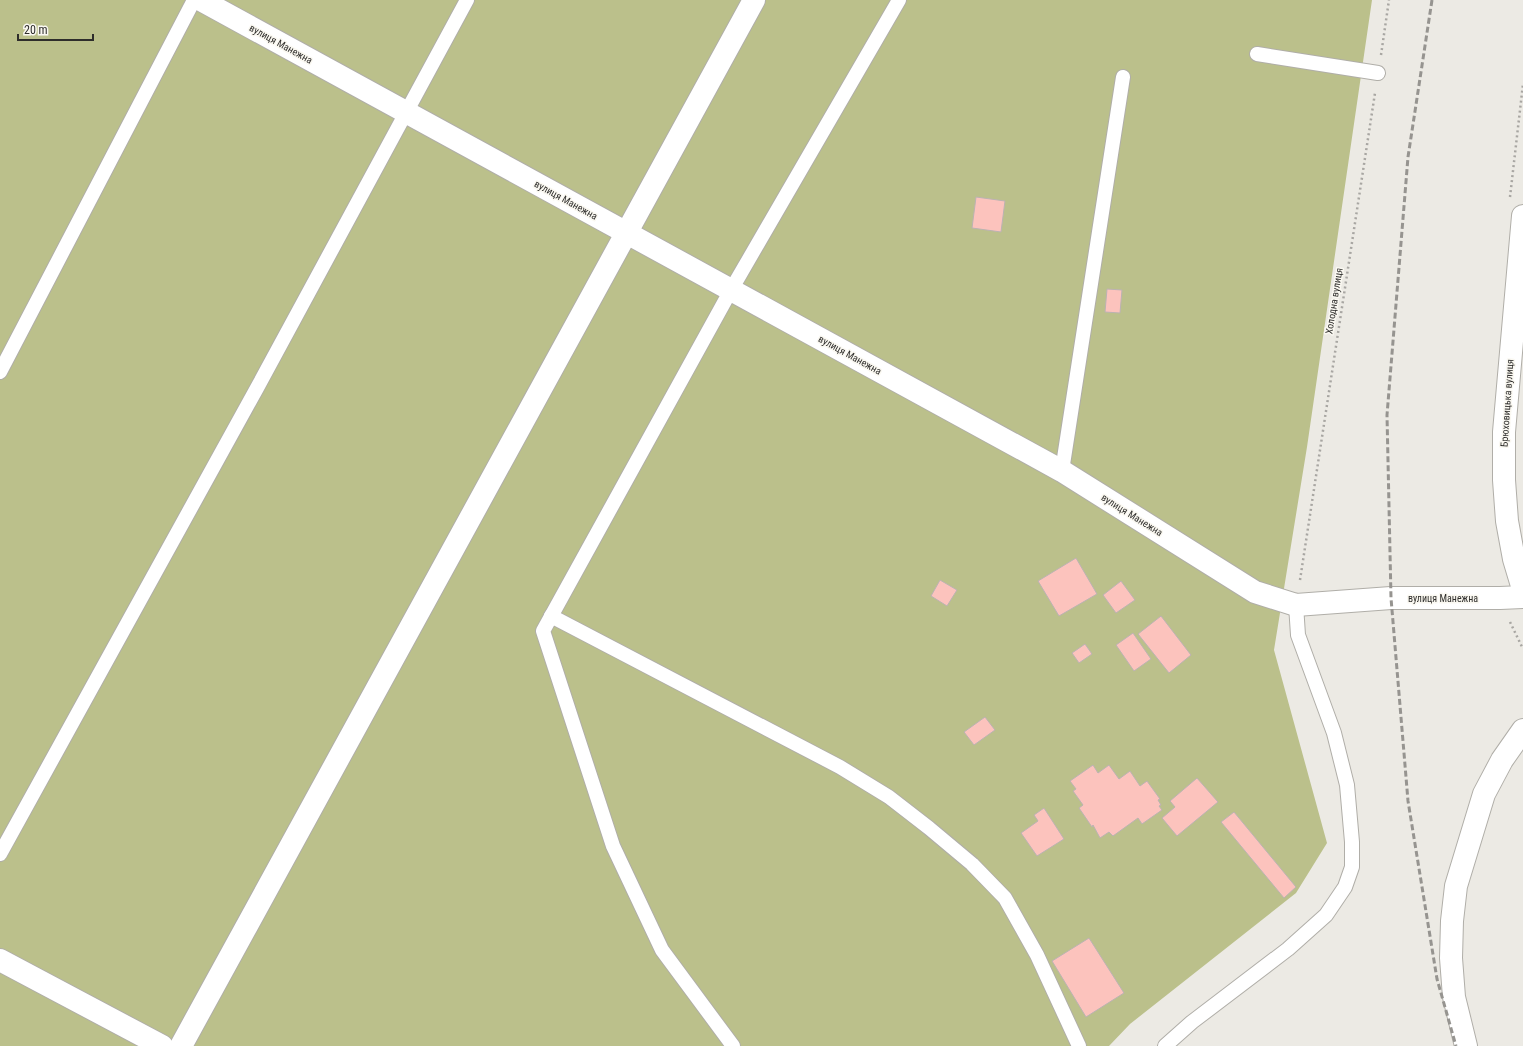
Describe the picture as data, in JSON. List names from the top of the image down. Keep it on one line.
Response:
{"streets":{"street":["вулиця Манежна","Брюховицька вулиця"],"path":["Холодна вулиця"]},"crossings":[["вулиця Манежна","Холодна вулиця"]],"scale_bar":"20 m"}
